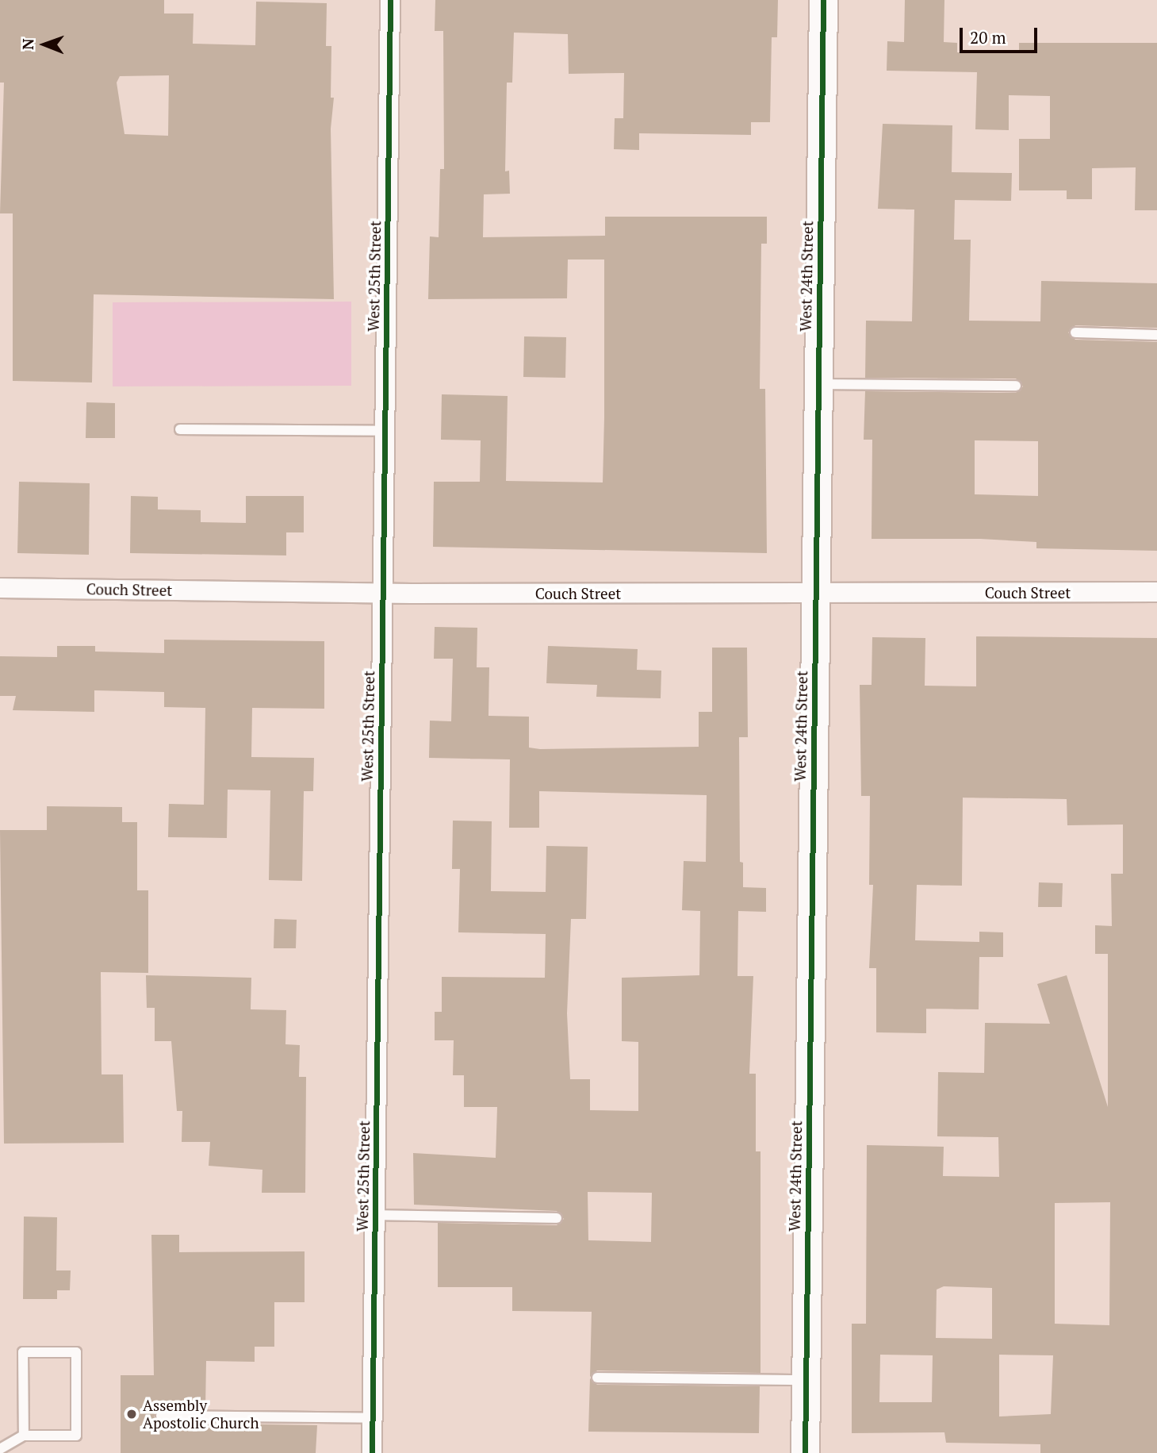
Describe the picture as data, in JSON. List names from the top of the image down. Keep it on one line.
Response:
{"streets":{"street":["West 25th Street","West 24th Street","Couch Street"]},"crossings":[["West 25th Street","Couch Street"],["West 24th Street","Couch Street"]],"places":["Assembly Apostolic Church"],"scale_bar":"20 m","north":"left"}
